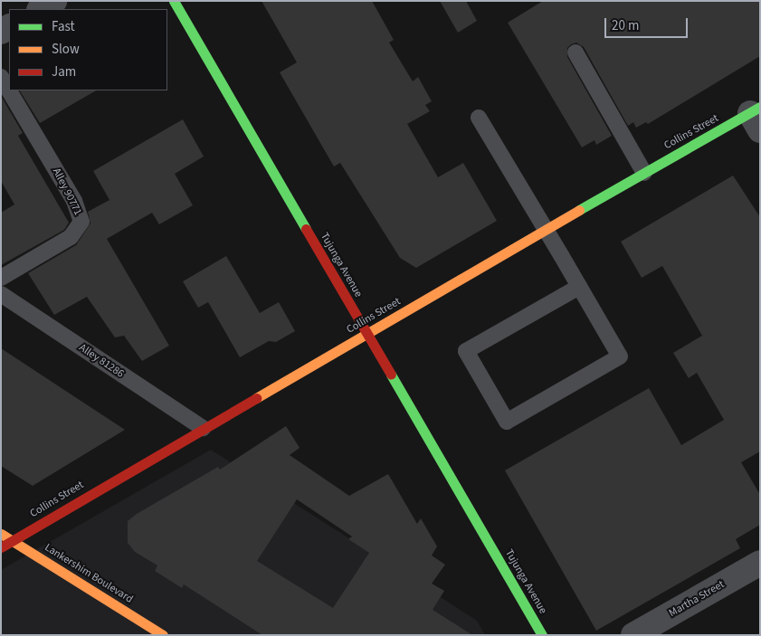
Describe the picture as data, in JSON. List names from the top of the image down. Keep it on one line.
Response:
{"streets":{"street":["Collins Street","Tujunga Avenue","Lankershim Boulevard","Martha Street"],"lane":["Alley 90771","Alley 81286"]},"crossings":[["Collins Street","Tujunga Avenue"],["Collins Street","Alley 81286"],["Collins Street","Lankershim Boulevard"]],"legend":["Fast","Slow","Jam"],"scale_bar":"20 m"}
